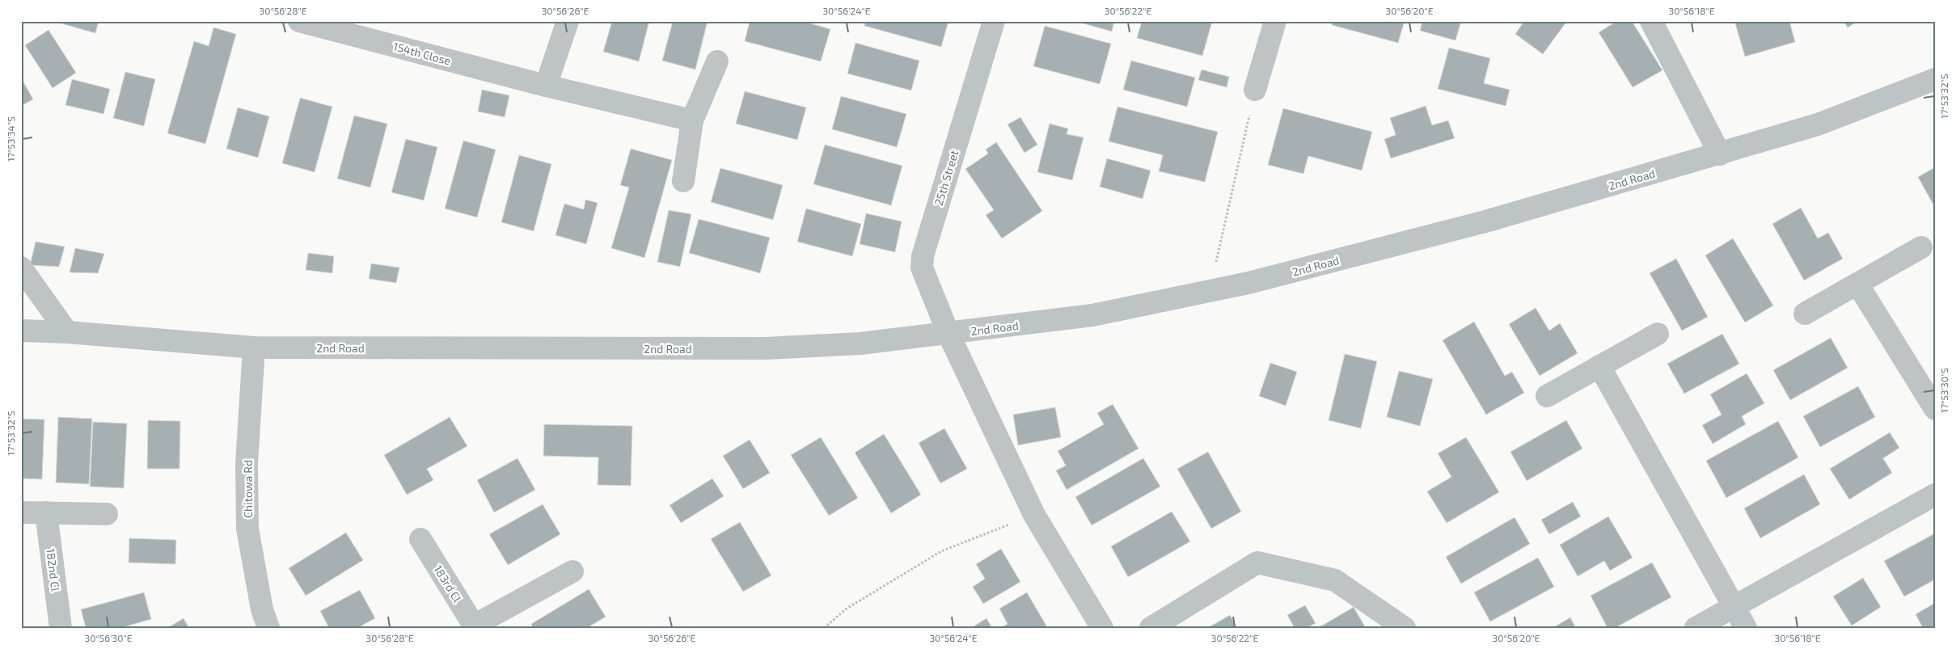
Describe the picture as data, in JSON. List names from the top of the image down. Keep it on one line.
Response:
{"streets":{"street":["154th Close","25th Street","2nd Road","Chitowa Rd","182nd Cl","183rd Cl"]},"crossings":[["25th Street","2nd Road"],["2nd Road","Chitowa Rd"]],"coordinates":["30°56'28\"E","30°56'26\"E","30°56'24\"E","30°56'22\"E","30°56'20\"E","30°56'18\"E","17°53'32\"S","17°53'34\"S","17°53'30\"S","30°56'30\"E"]}
